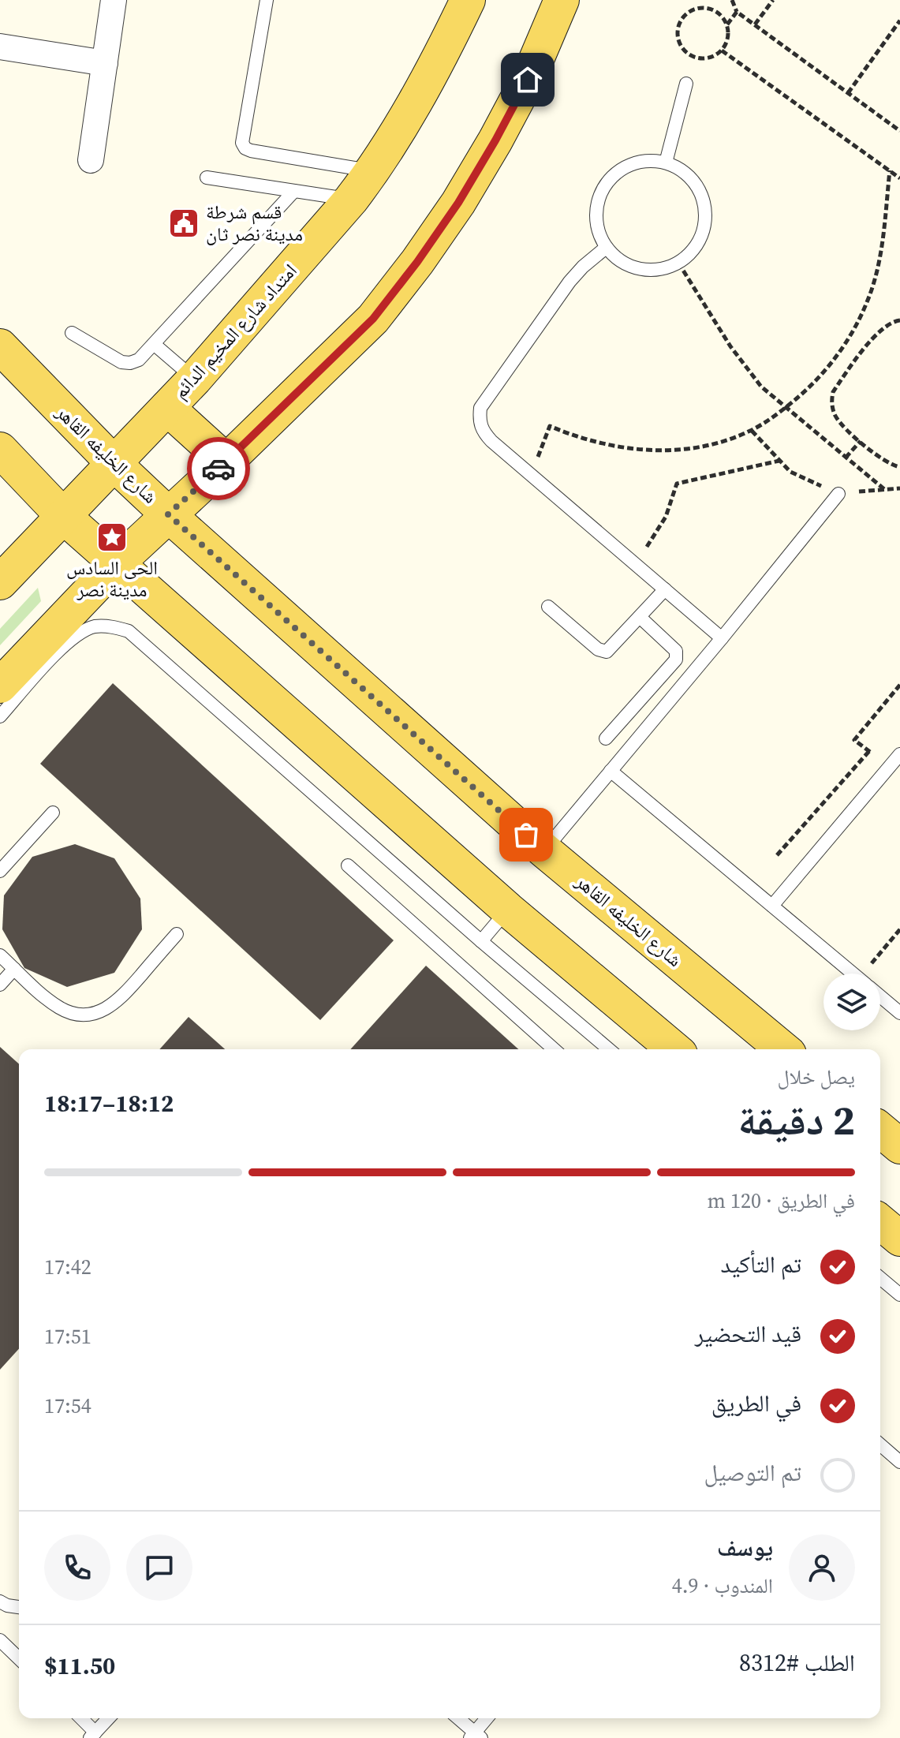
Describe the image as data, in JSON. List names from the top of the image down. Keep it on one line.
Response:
{"streets":{"main road":["امتداد شارع المخيم الدائم","شارع الخليفه القاهر"]},"crossings":[["امتداد شارع المخيم الدائم","شارع الخليفه القاهر"]],"places":{"public building":["قسم شرطة مدينة نصر ثان"],"place":["الحى السادس مدينة نصر"]},"page":{"heading":["2 دقيقة","يصل خلال","18:12–18:17"],"panel":["يوسف","المندوب · 4.9","الطلب #8312","$11.50"],"bar":"في الطريق · 120 m","list":[["تم التأكيد","17:42"],["قيد التحضير","17:51"],["في الطريق","17:54"],"تم التوصيل"]}}
